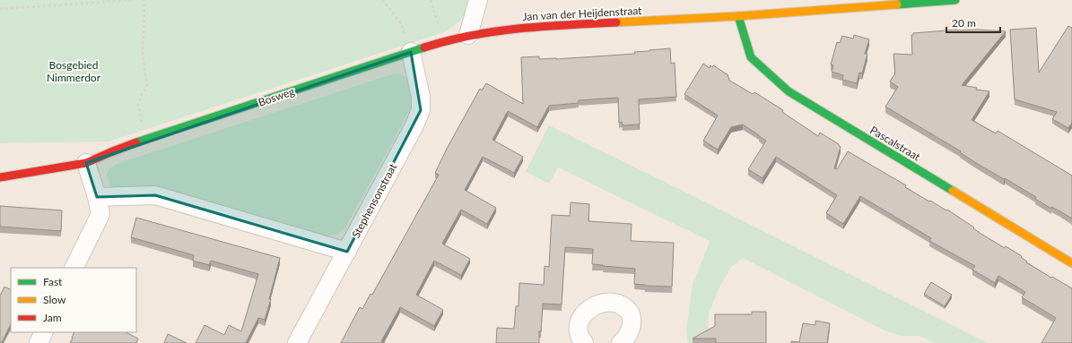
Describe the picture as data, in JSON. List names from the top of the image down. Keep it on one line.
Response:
{"streets":{"street":["Jan van der Heijdenstraat","Bosweg","Pascalstraat","Stephensonstraat"]},"crossings":[["Jan van der Heijdenstraat","Bosweg"],["Jan van der Heijdenstraat","Pascalstraat"],["Bosweg","Stephensonstraat"]],"parks":["Bosgebied Nimmerdor"],"legend":["Fast","Slow","Jam"],"scale_bar":"20 m"}
